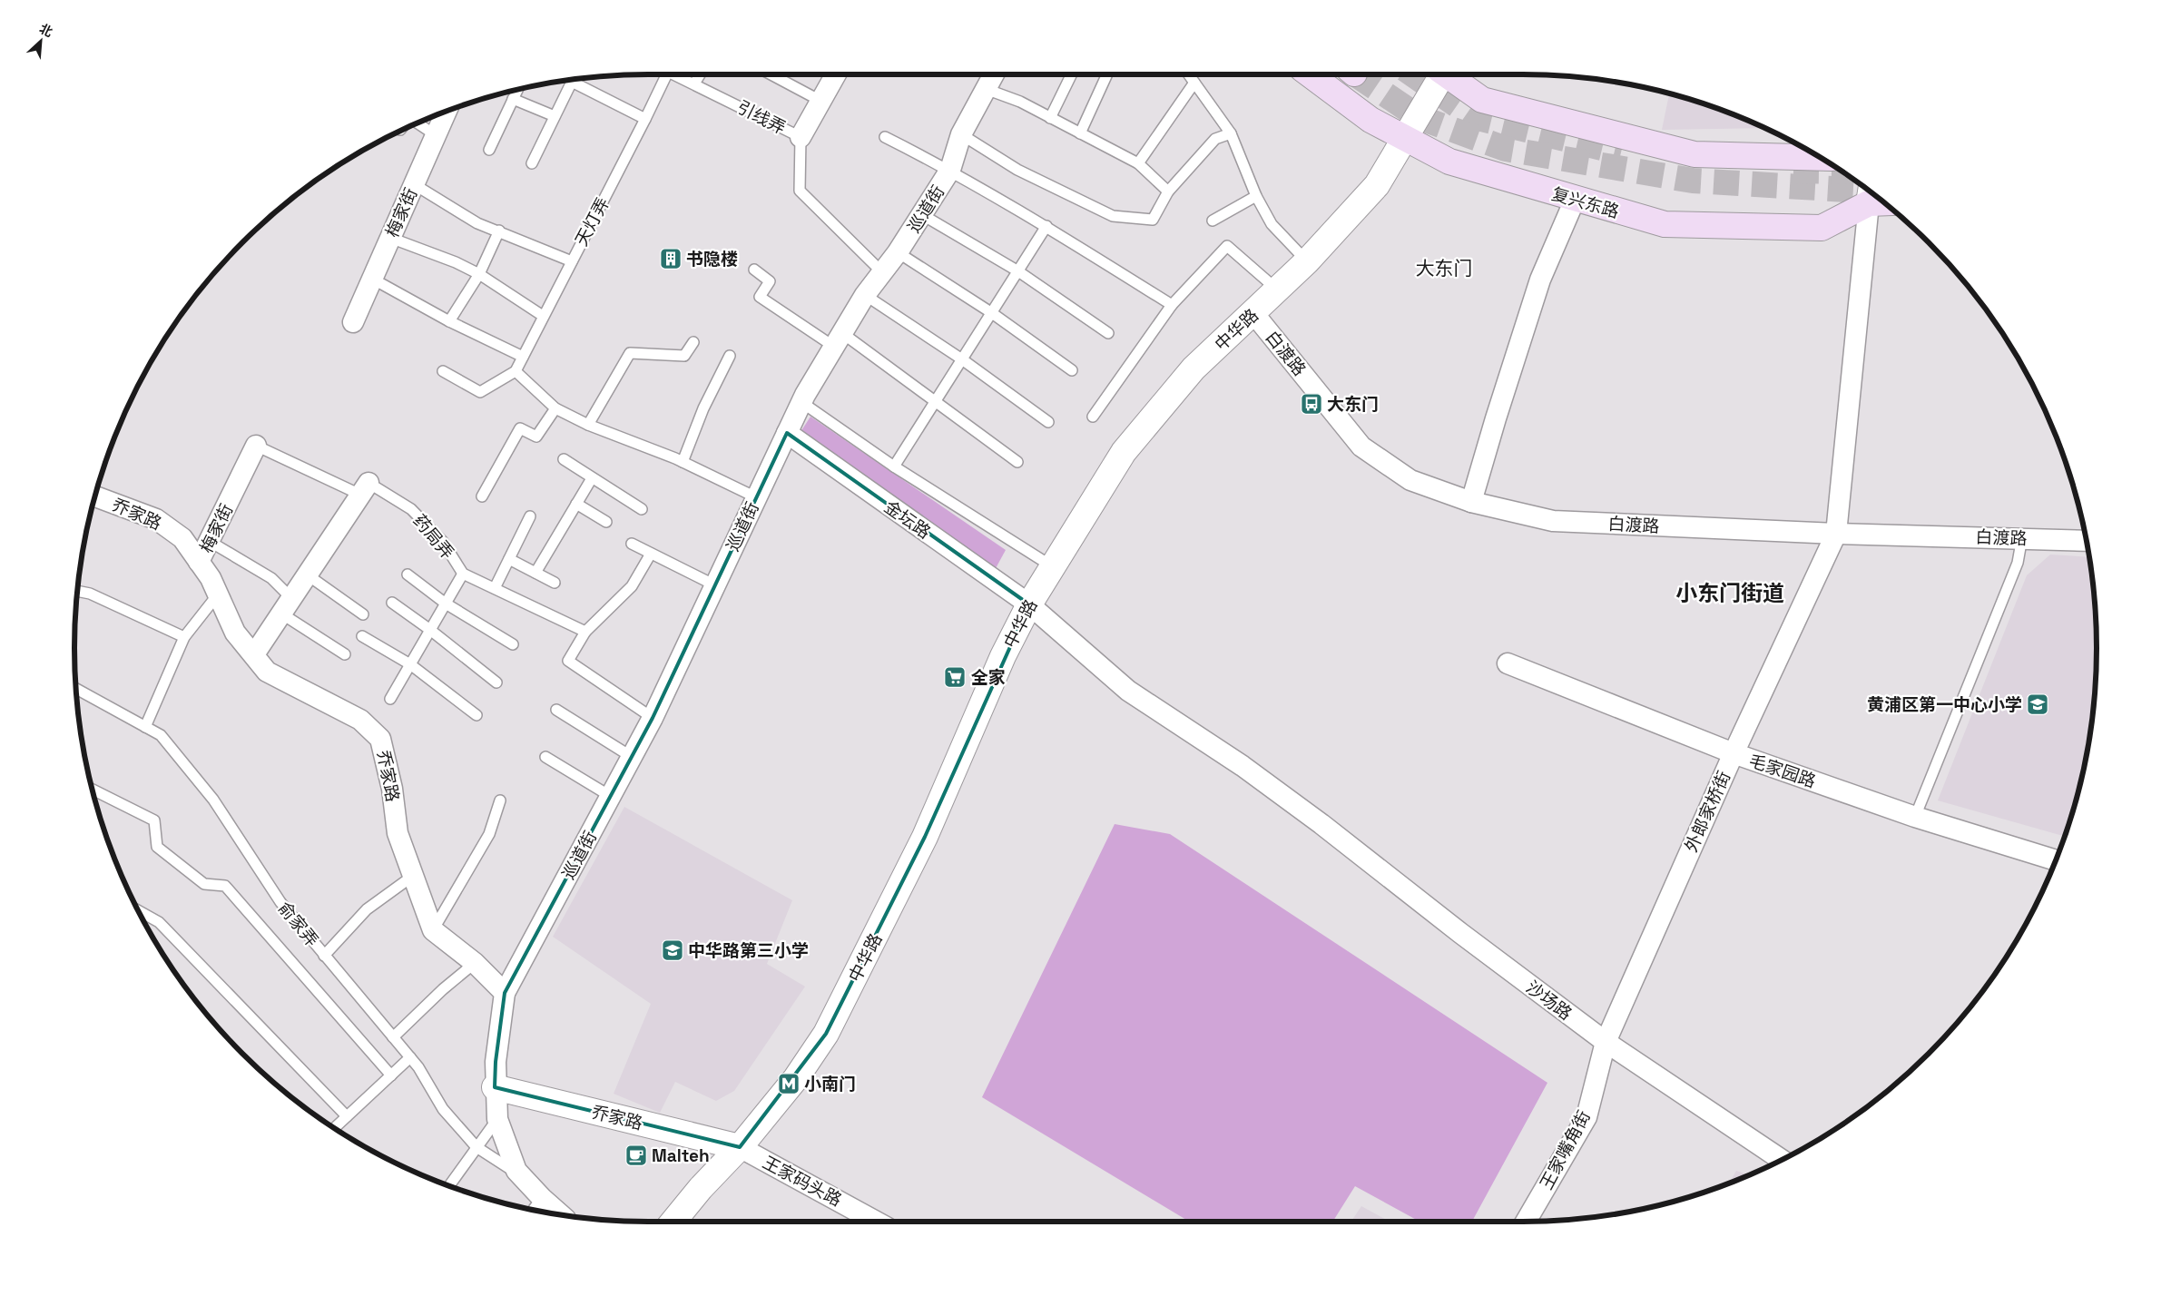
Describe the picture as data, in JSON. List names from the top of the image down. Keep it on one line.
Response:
{"streets":{"main road":["复兴东路"],"street":["巡道街","梅家街","中华路","白渡路","乔家路","金坛路","毛家园路","外郎家桥街","沙场路","王家嘴角街","王家码头路"],"lane":["引线弄","天灯弄","药局弄","俞家弄"]},"crossings":[["引线弄","巡道街"],["复兴东路","中华路"],["复兴东路","外郎家桥街"],["巡道街","金坛路"],["梅家街","乔家路"],["梅家街","药局弄"],["中华路","白渡路"],["中华路","乔家路"],["中华路","金坛路"],["中华路","王家码头路"],["白渡路","外郎家桥街"],["乔家路","王家码头路"],["金坛路","沙场路"],["毛家园路","外郎家桥街"],["外郎家桥街","沙场路"],["外郎家桥街","王家嘴角街"],["沙场路","王家嘴角街"]],"districts":["大东门","小东门街道"],"places":{"building":["书隐楼"],"bus stop":["大东门"],"supermarket":["全家"],"school or university":["黄浦区第一中心小学","中华路第三小学"],"metro station":["小南门"],"cafe":["Malteh"]},"north":"top right"}
